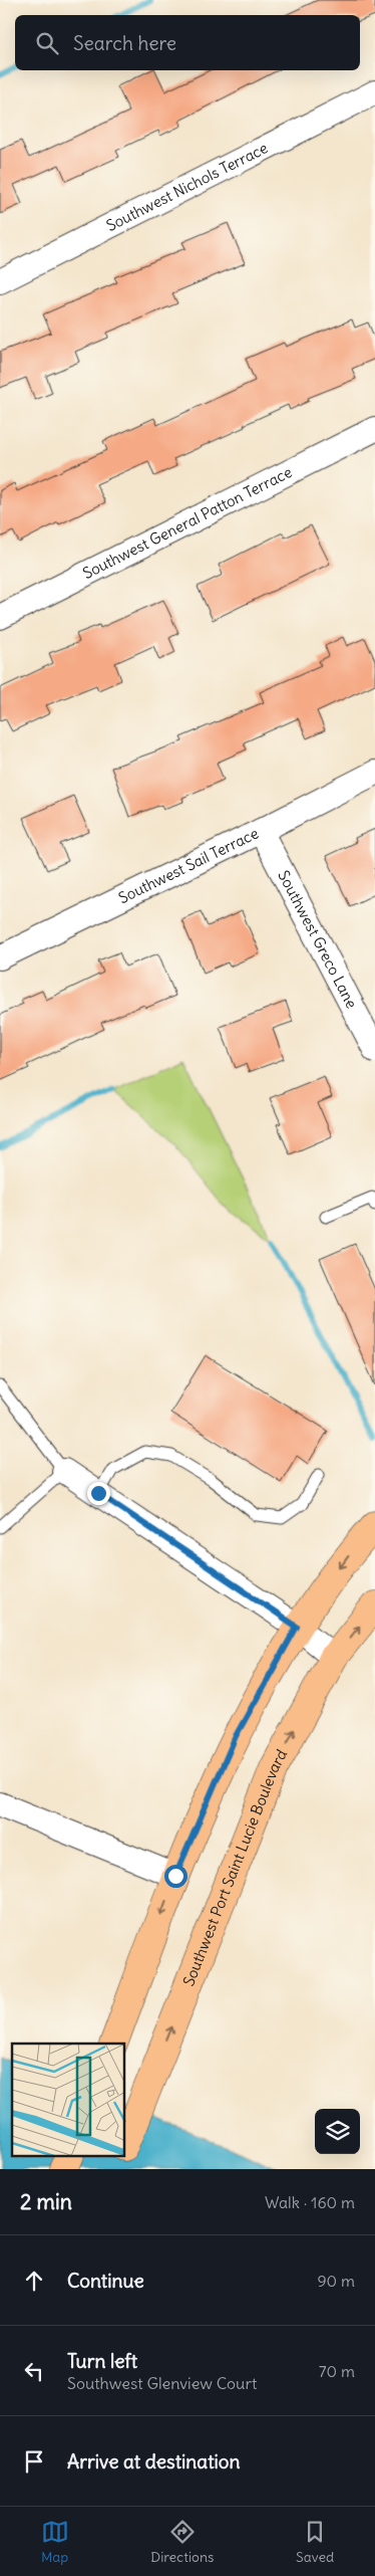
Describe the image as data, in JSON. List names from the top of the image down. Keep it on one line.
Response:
{"streets":{"main road":["Southwest Port Saint Lucie Boulevard"],"street":["Southwest Nichols Terrace","Southwest General Patton Terrace","Southwest Sail Terrace","Southwest Greco Lane"]},"crossings":[["Southwest Sail Terrace","Southwest Greco Lane"]],"page":{"search":"Search here","heading":["2 min","Walk · 160 m"],"list":[["Continue","90 m"],["Turn left","Southwest Glenview Court","70 m"],"Arrive at destination"],"nav":["Map","Directions","Saved"]}}
